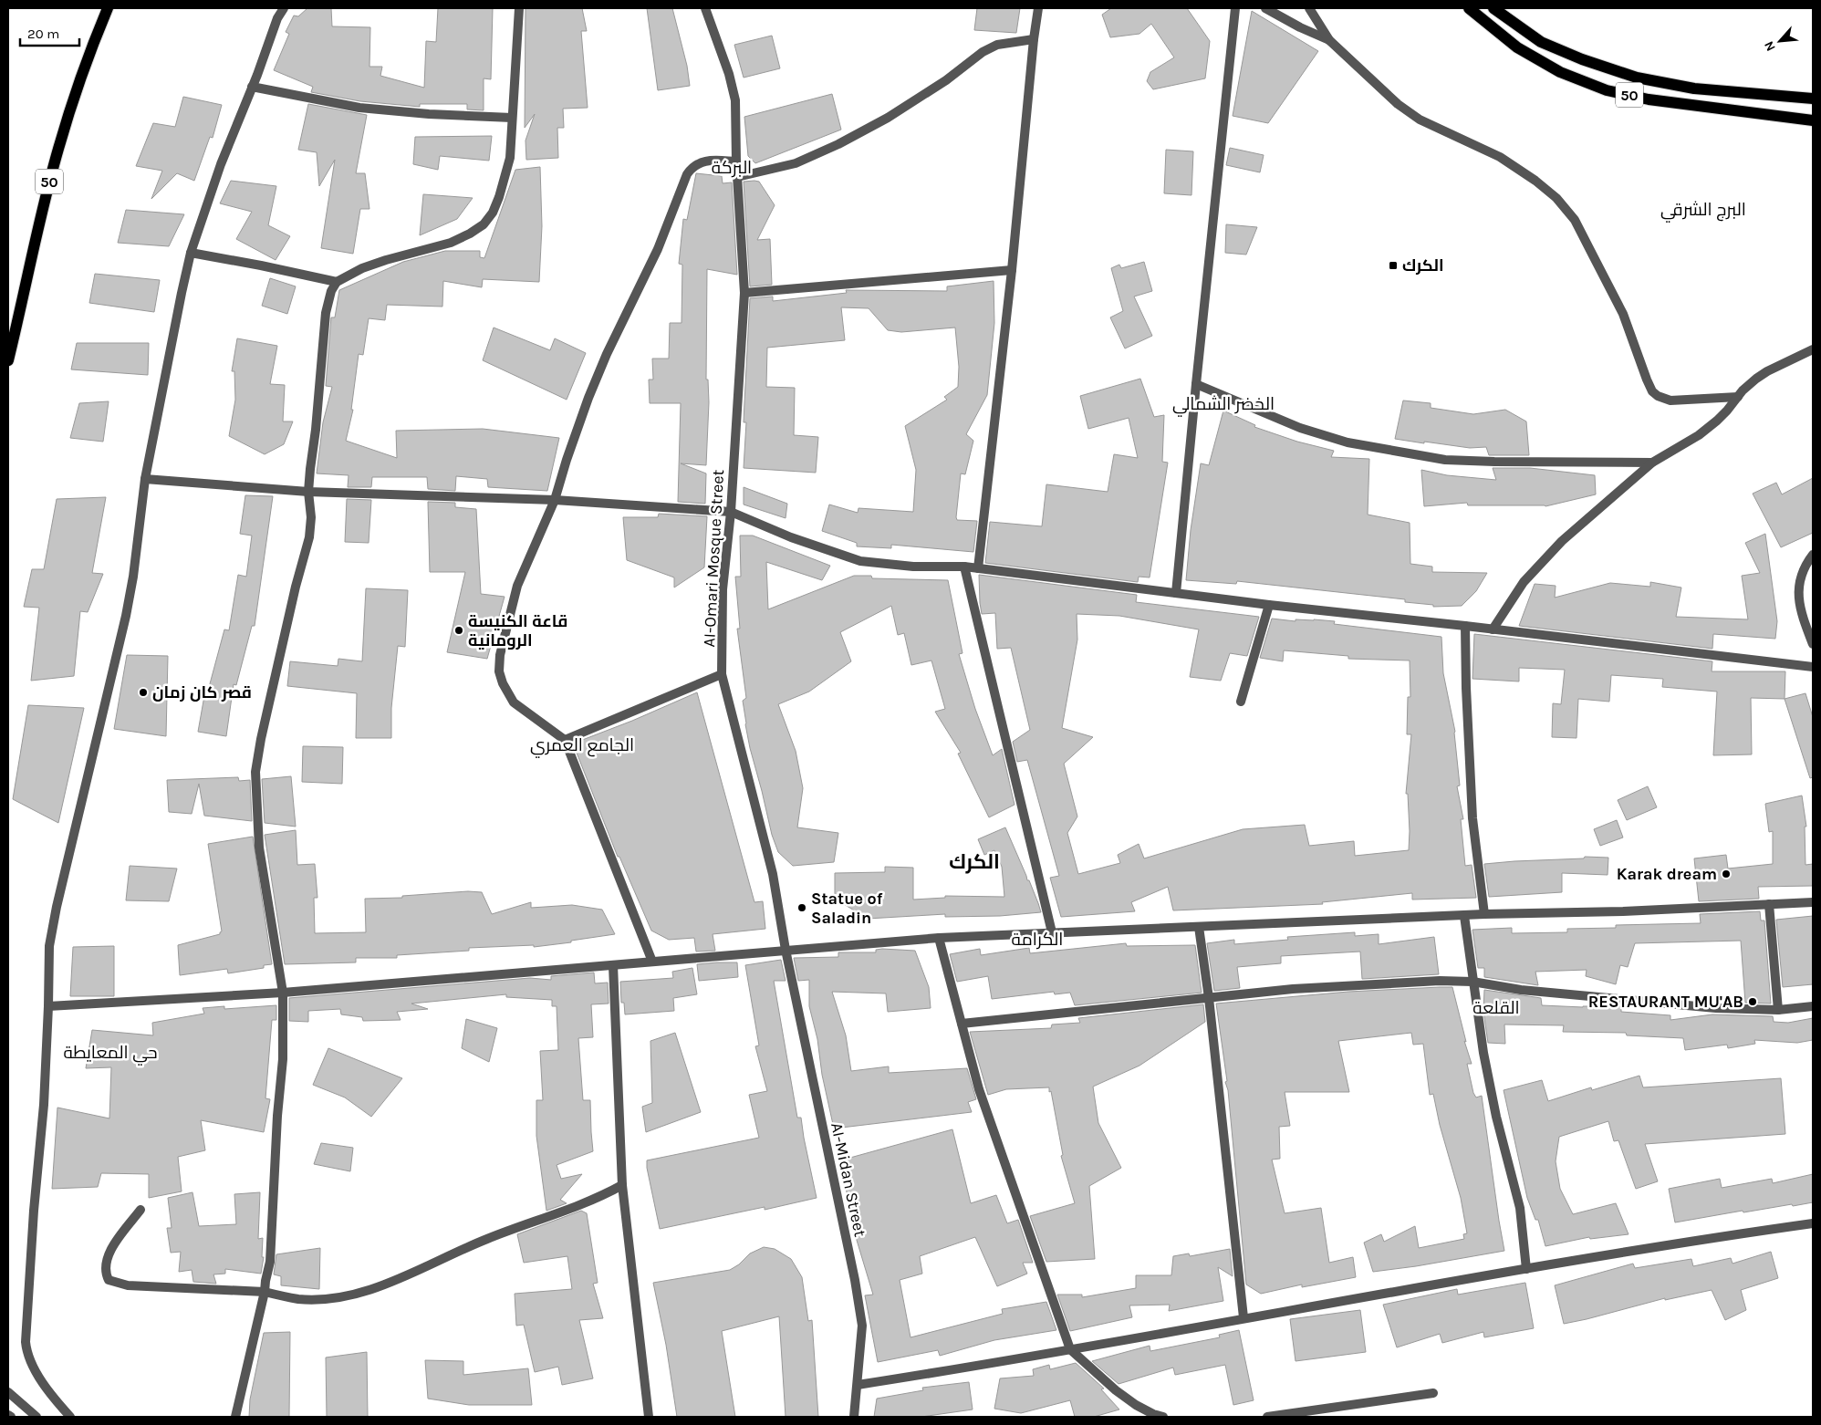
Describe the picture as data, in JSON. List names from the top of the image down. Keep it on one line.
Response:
{"streets":{"main road":["50"],"street":["AI-Omari Mosque Street","AI-Midan Street"]},"crossings":[["AI-Omari Mosque Street","AI-Midan Street"]],"districts":["البركة","البرج الشرقي","الخضر الشمالي","الجامع العمري","الكرك","الكرامة","القلعة","حي المعايطة"],"places":{"transit":["الكرك"],"other":["قاعة الكنيسة الرومانية","قصر كان زمان","Karak dream","Statue of Saladin","RESTAURANT MU'AB"]},"scale_bar":"20 m","north":"bottom left"}
